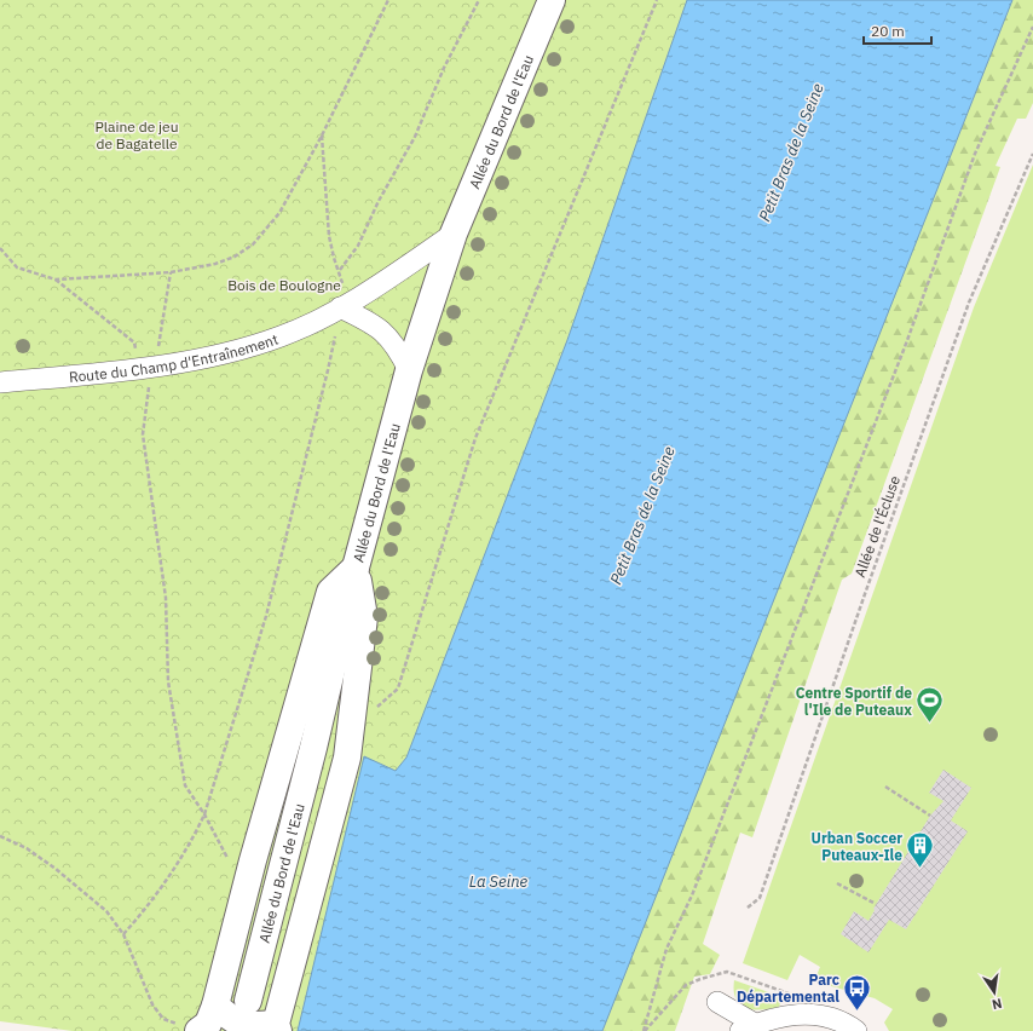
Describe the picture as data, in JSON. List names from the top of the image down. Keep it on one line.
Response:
{"streets":{"main road":["Allée du Bord de l'Eau"],"street":["Route du Champ d'Entraînement"],"path":["Allée de l'Écluse"]},"crossings":[["Allée du Bord de l'Eau","Route du Champ d'Entraînement"]],"water":["Petit Bras de la Seine","La Seine"],"parks":["Plaine de jeu de Bagatelle","Bois de Boulogne"],"places":{"sports":["Centre Sportif de l'Ile de Puteaux"],"building":["Urban Soccer Puteaux-Ile"],"bus stop":["Parc Départemental"]},"scale_bar":"20 m","north":"bottom"}
